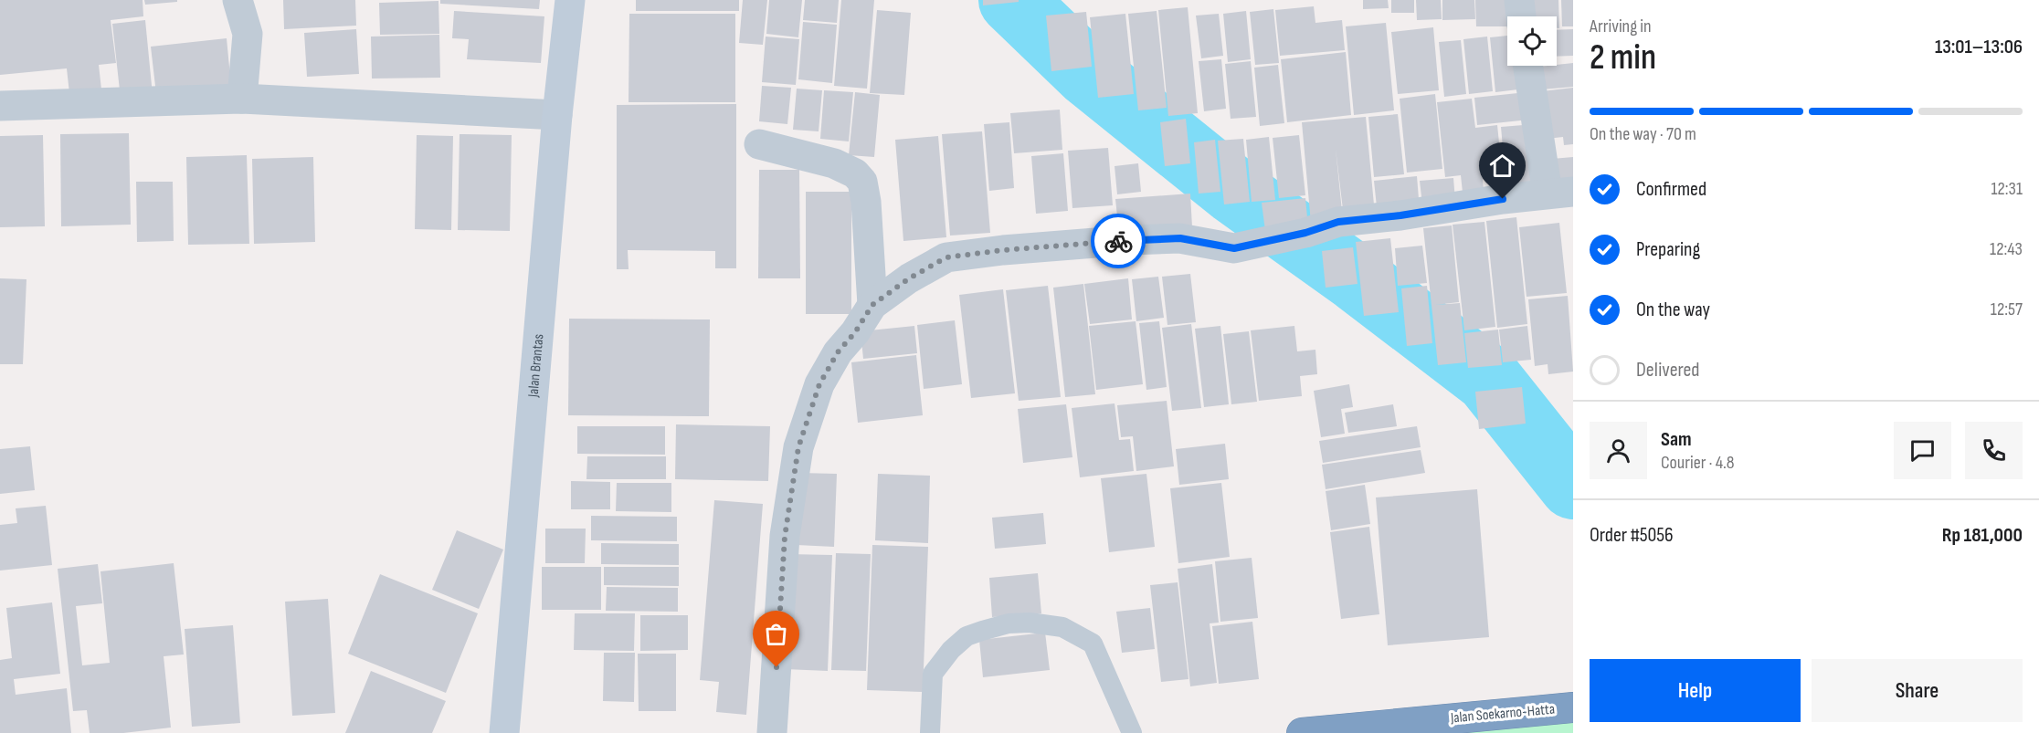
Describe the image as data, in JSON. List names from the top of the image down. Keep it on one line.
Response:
{"streets":{"highway":["Jalan Soekarno-Hatta"],"main road":["Jalan Brantas"]},"page":{"heading":["2 min","Arriving in","13:01–13:06"],"panel":["Sam","Courier · 4.8","Order #5056","Rp 181,000"],"bar":"On the way · 70 m","list":[["Confirmed","12:31"],["Preparing","12:43"],["On the way","12:57"],"Delivered"],"buttons":["Help","Share"]}}
